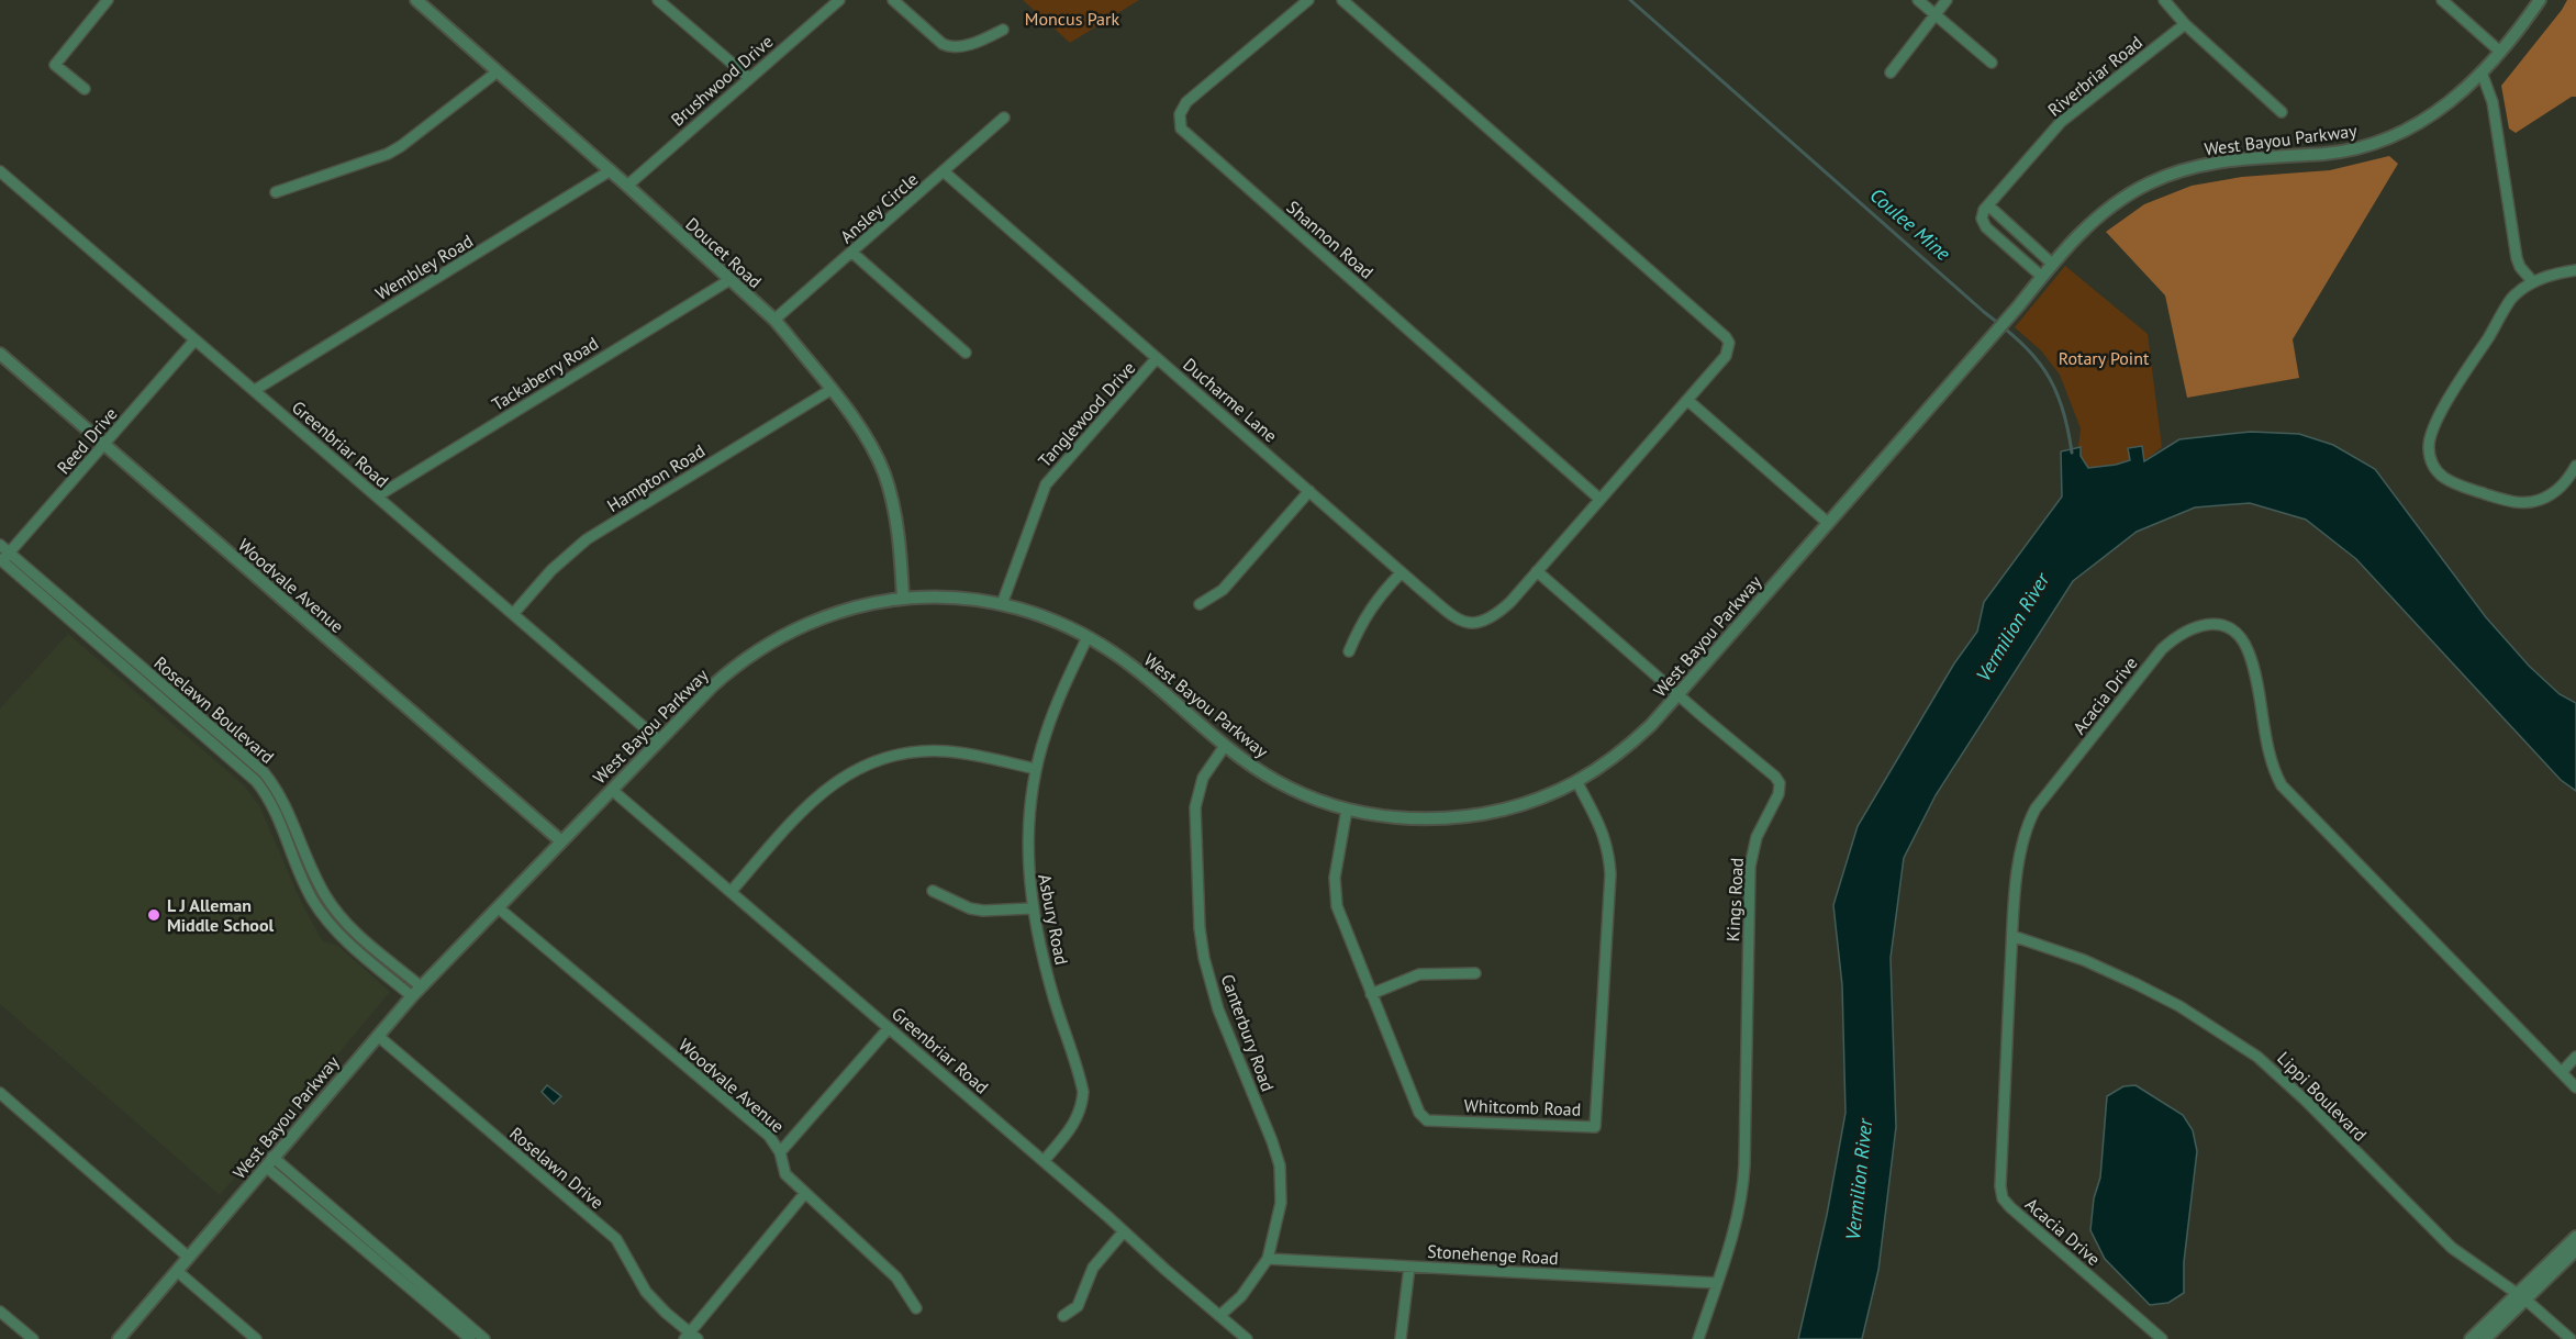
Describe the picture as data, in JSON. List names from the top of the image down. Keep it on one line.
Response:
{"streets":{"street":["Riverbriar Road","Brushwood Drive","West Bayou Parkway","Ansley Circle","Shannon Road","Doucet Road","Wembley Road","Tackaberry Road","Ducharme Lane","Tanglewood Drive","Reed Drive","Greenbriar Road","Hampton Road","Woodvale Avenue","Acacia Drive","Roselawn Boulevard","Kings Road","Asbury Road","Canterbury Road","Lippi Boulevard","Whitcomb Road","Roselawn Drive","Stonehenge Road"]},"crossings":[["Riverbriar Road","West Bayou Parkway"],["Brushwood Drive","Doucet Road"],["West Bayou Parkway","Doucet Road"],["West Bayou Parkway","Tanglewood Drive"],["West Bayou Parkway","Greenbriar Road"],["West Bayou Parkway","Woodvale Avenue"],["West Bayou Parkway","Roselawn Boulevard"],["West Bayou Parkway","Kings Road"],["West Bayou Parkway","Asbury Road"],["West Bayou Parkway","Canterbury Road"],["West Bayou Parkway","Whitcomb Road"],["West Bayou Parkway","Roselawn Drive"],["Ansley Circle","Doucet Road"],["Ansley Circle","Ducharme Lane"],["Doucet Road","Wembley Road"],["Doucet Road","Tackaberry Road"],["Doucet Road","Hampton Road"],["Wembley Road","Greenbriar Road"],["Tackaberry Road","Greenbriar Road"],["Ducharme Lane","Tanglewood Drive"],["Ducharme Lane","Kings Road"],["Reed Drive","Greenbriar Road"],["Reed Drive","Woodvale Avenue"],["Reed Drive","Roselawn Boulevard"],["Greenbriar Road","Hampton Road"],["Greenbriar Road","Asbury Road"],["Greenbriar Road","Canterbury Road"],["Acacia Drive","Lippi Boulevard"],["Kings Road","Stonehenge Road"],["Canterbury Road","Stonehenge Road"]],"water":["Coulee Mine","Vermilion River"],"parks":["Moncus Park","Rotary Point"],"places":["L J Alleman Middle School"]}
